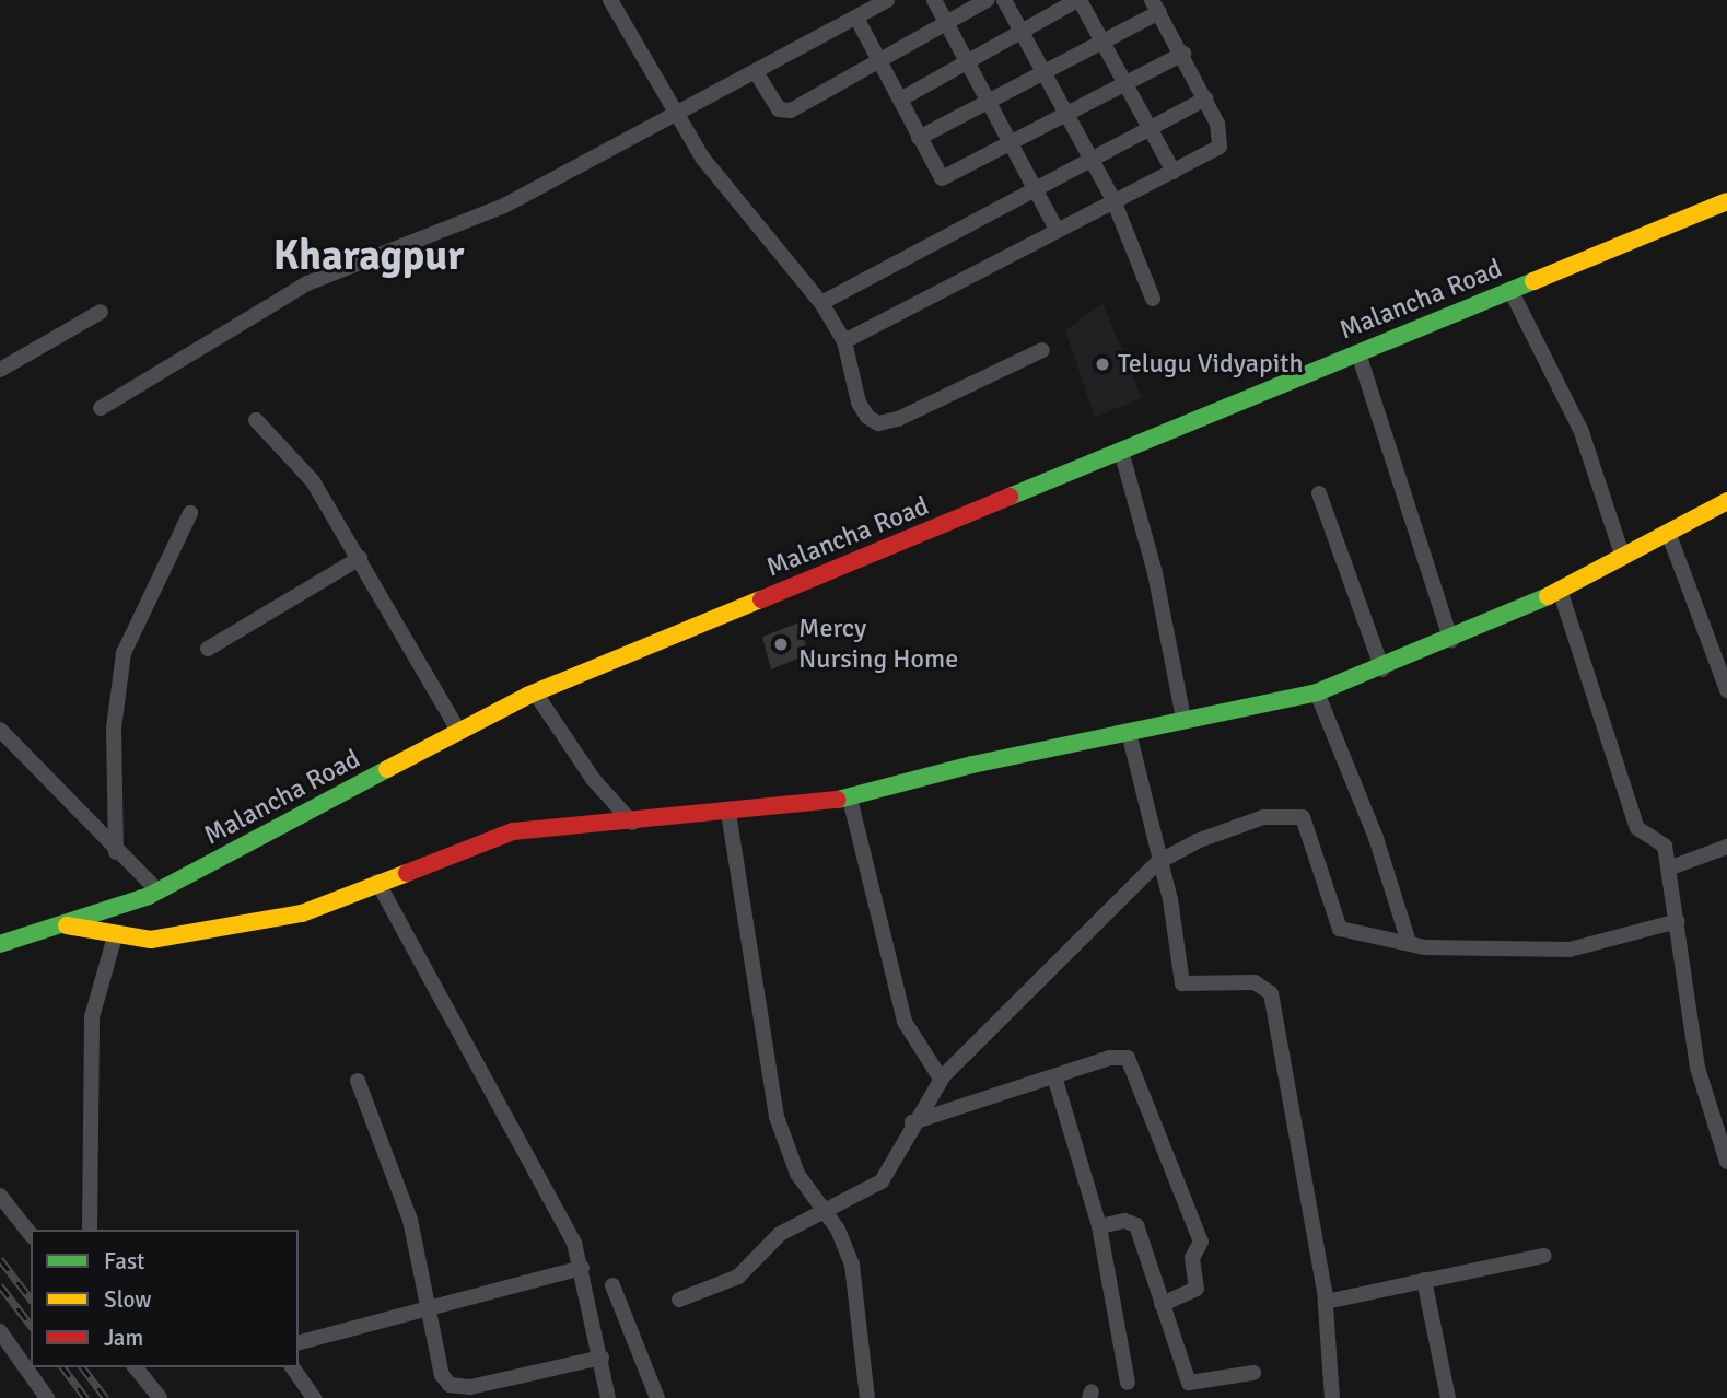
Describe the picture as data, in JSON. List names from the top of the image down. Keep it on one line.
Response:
{"streets":{"street":["Malancha Road"]},"districts":["Kharagpur"],"places":["Telugu Vidyapith","Mercy Nursing Home"],"legend":["Fast","Slow","Jam"]}
